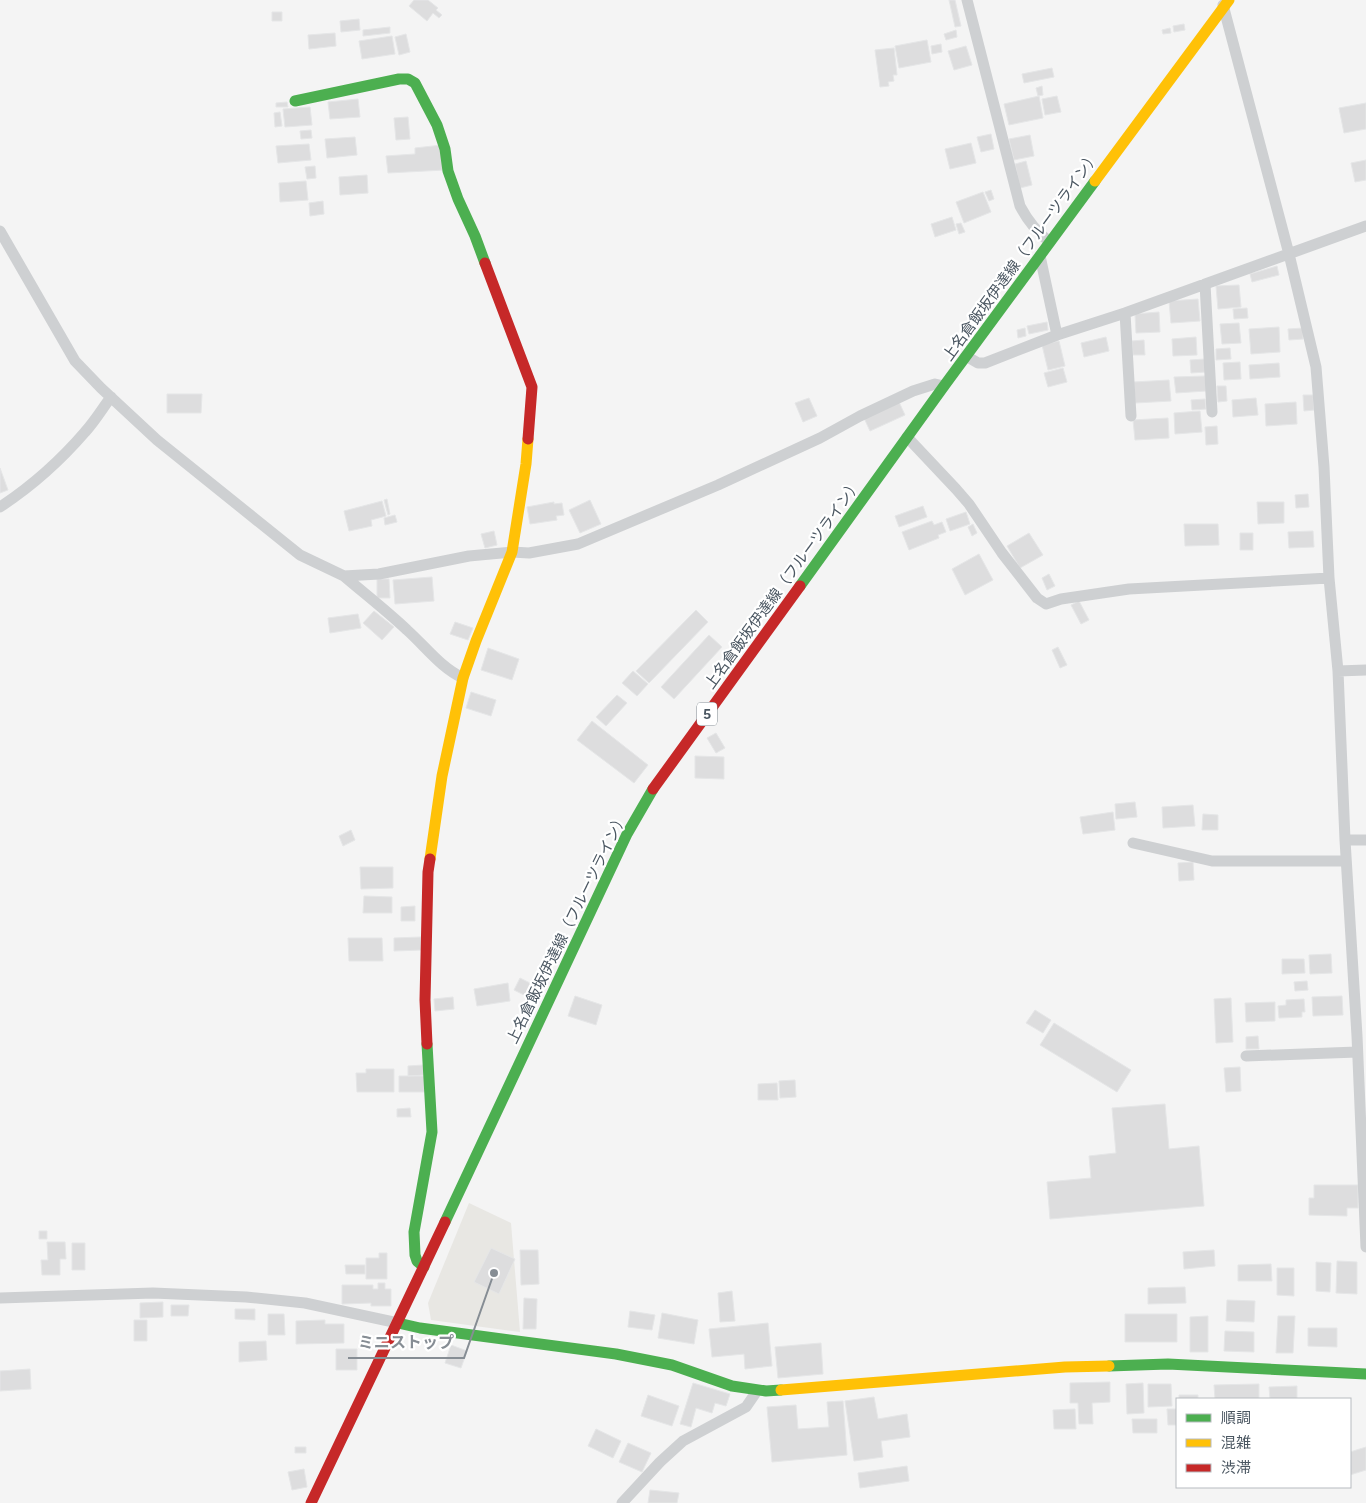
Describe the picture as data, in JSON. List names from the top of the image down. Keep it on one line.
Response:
{"streets":{"street":["上名倉飯坂伊達線（フルーツライン）","5"]},"places":["ミニストップ"],"legend":["順調","混雑","渋滞"]}
